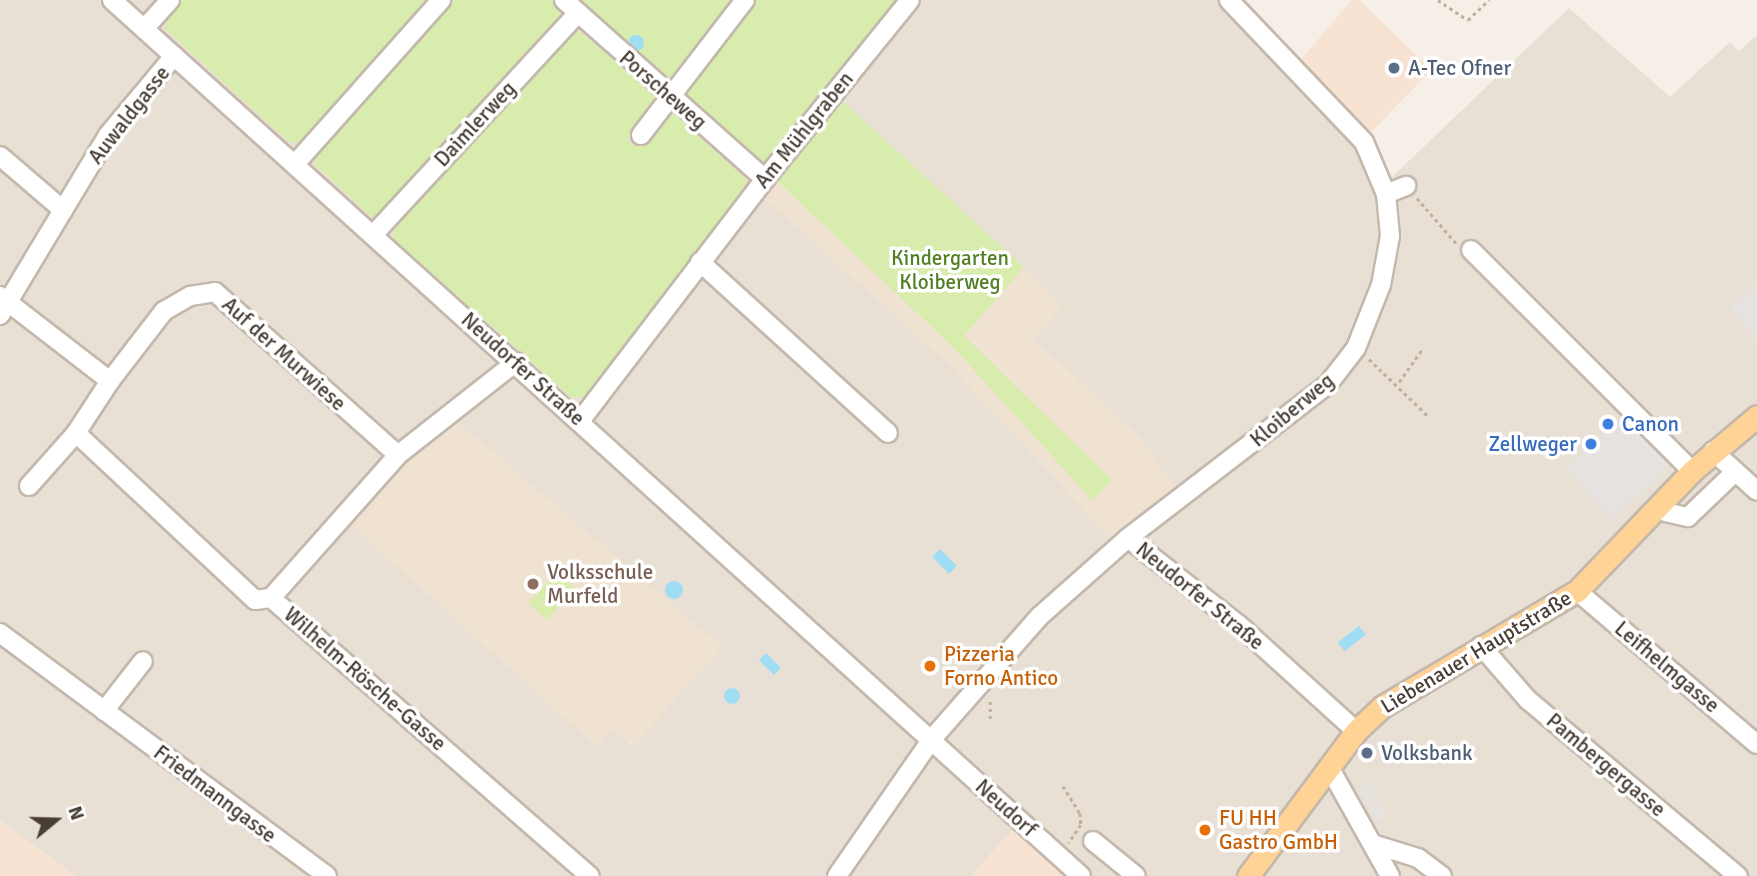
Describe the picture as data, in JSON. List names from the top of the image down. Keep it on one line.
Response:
{"streets":{"main road":["Liebenauer Hauptstraße"],"street":["Porscheweg","Auwaldgasse","Daimlerweg","Am Mühlgraben","Auf der Murwiese","Neudorfer Straße","Kloiberweg","Leifhelmgasse","Wilhelm-Rösche-Gasse","Pambergergasse","Friedmanngasse","Neudorf"]},"crossings":[["Porscheweg","Daimlerweg"],["Porscheweg","Am Mühlgraben"],["Auwaldgasse","Neudorfer Straße"],["Daimlerweg","Neudorfer Straße"],["Am Mühlgraben","Neudorfer Straße"],["Auf der Murwiese","Wilhelm-Rösche-Gasse"],["Neudorfer Straße","Kloiberweg"],["Neudorfer Straße","Liebenauer Hauptstraße"],["Neudorfer Straße","Wilhelm-Rösche-Gasse"],["Neudorfer Straße","Neudorf"],["Liebenauer Hauptstraße","Leifhelmgasse"],["Liebenauer Hauptstraße","Pambergergasse"]],"parks":["Kindergarten Kloiberweg"],"places":["A-Tec Ofner","Canon","Zellweger","Volksschule Murfeld","Pizzeria Forno Antico","Volksbank","FU HH Gastro GmbH"],"north":"right"}
